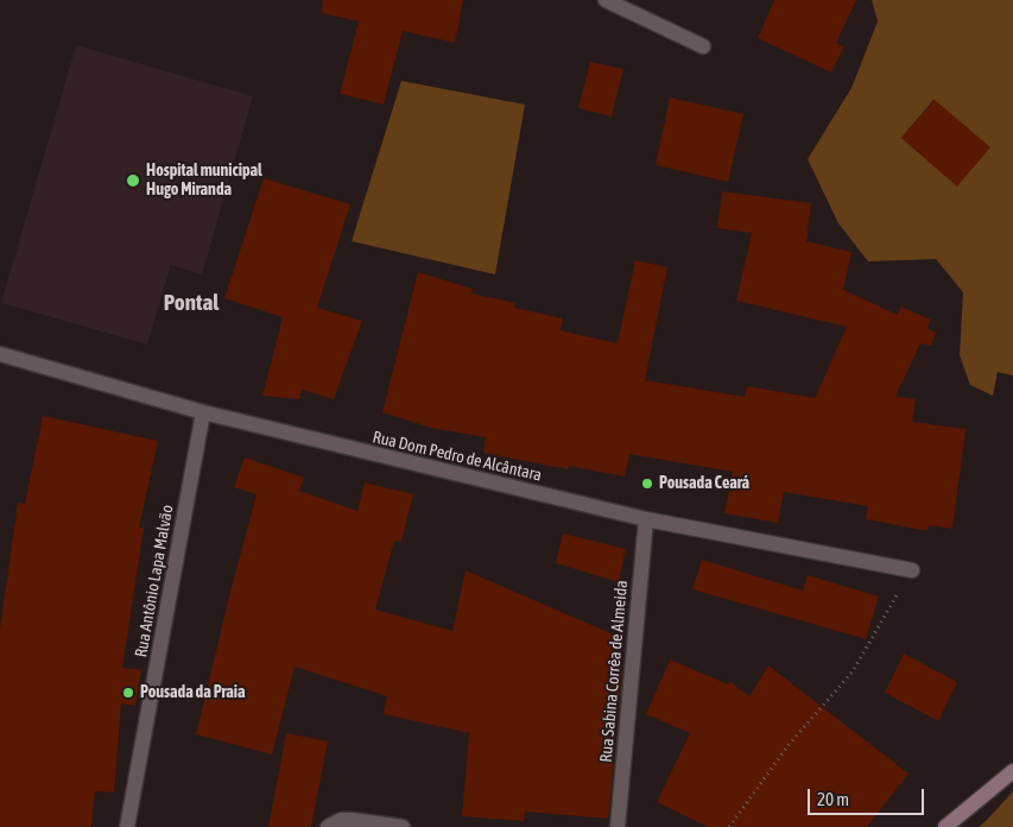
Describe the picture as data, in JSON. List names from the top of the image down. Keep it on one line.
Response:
{"streets":{"street":["Rua Dom Pedro de Alcântara","Rua Antônio Lapa Malvão","Rua Sabina Corrêa de Almeida"]},"crossings":[["Rua Dom Pedro de Alcântara","Rua Antônio Lapa Malvão"],["Rua Dom Pedro de Alcântara","Rua Sabina Corrêa de Almeida"]],"districts":["Pontal"],"places":["Hospital municipal Hugo Miranda","Pousada Ceará","Pousada da Praia"],"scale_bar":"20 m"}
